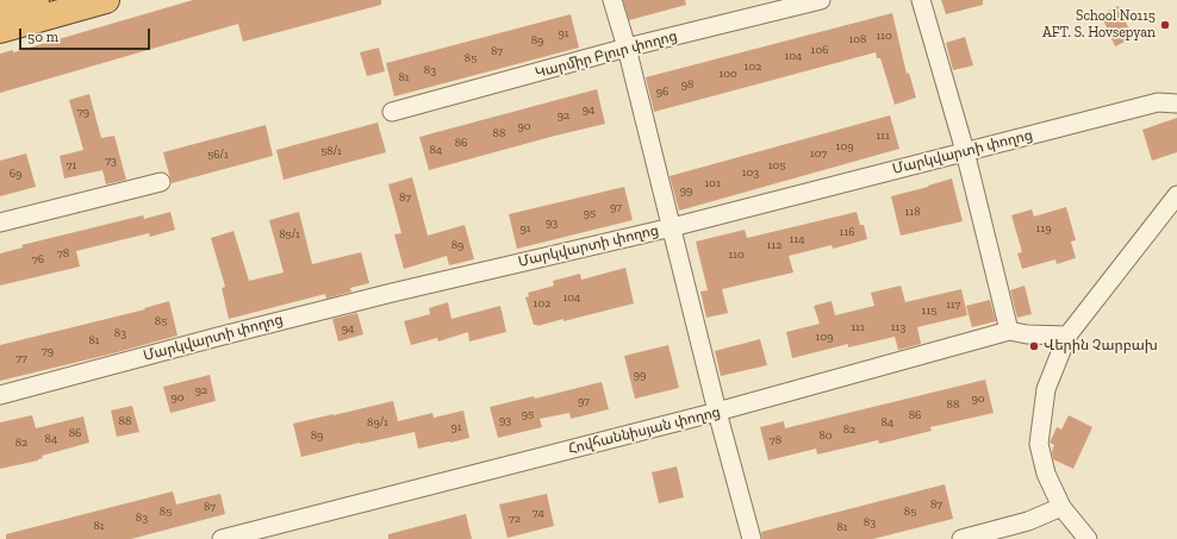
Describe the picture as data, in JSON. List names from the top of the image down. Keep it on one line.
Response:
{"streets":{"street":["Կարմիր Բլուր փողոց","Մարկվարտի փողոց","Հովհաննիսյան փողոց"]},"places":["School No115 AFT. S. Hovsepyan","Վերին Չարբախ"],"house_numbers":["91","110","108","89","106","87","104","85","102","83","100","81","98","96","94","79","92","90","88","111","86","109","84","58/1","107","56/1","73","71","105","103","69","101","99","87","97","118","95","93","91","119","116","85/1","114","89","112","78","110","76","104","102","117","115","85","111","113","94","83","109","81","79","77","99","92","90","90","97","88","95","86","93","88","89/1","84","91","82","86","89","80","84","78","82","87","87","85","85","74","83","72","83","81","81"],"scale_bar":"50 m"}
